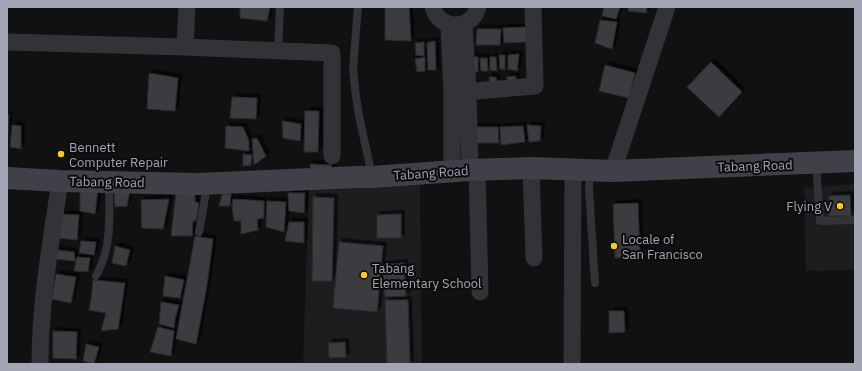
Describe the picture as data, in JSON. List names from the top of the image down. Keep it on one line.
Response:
{"streets":{"main road":["Tabang Road"]},"places":["Bennett Computer Repair","Flying V","Locale of San Francisco","Tabang Elementary School"]}
